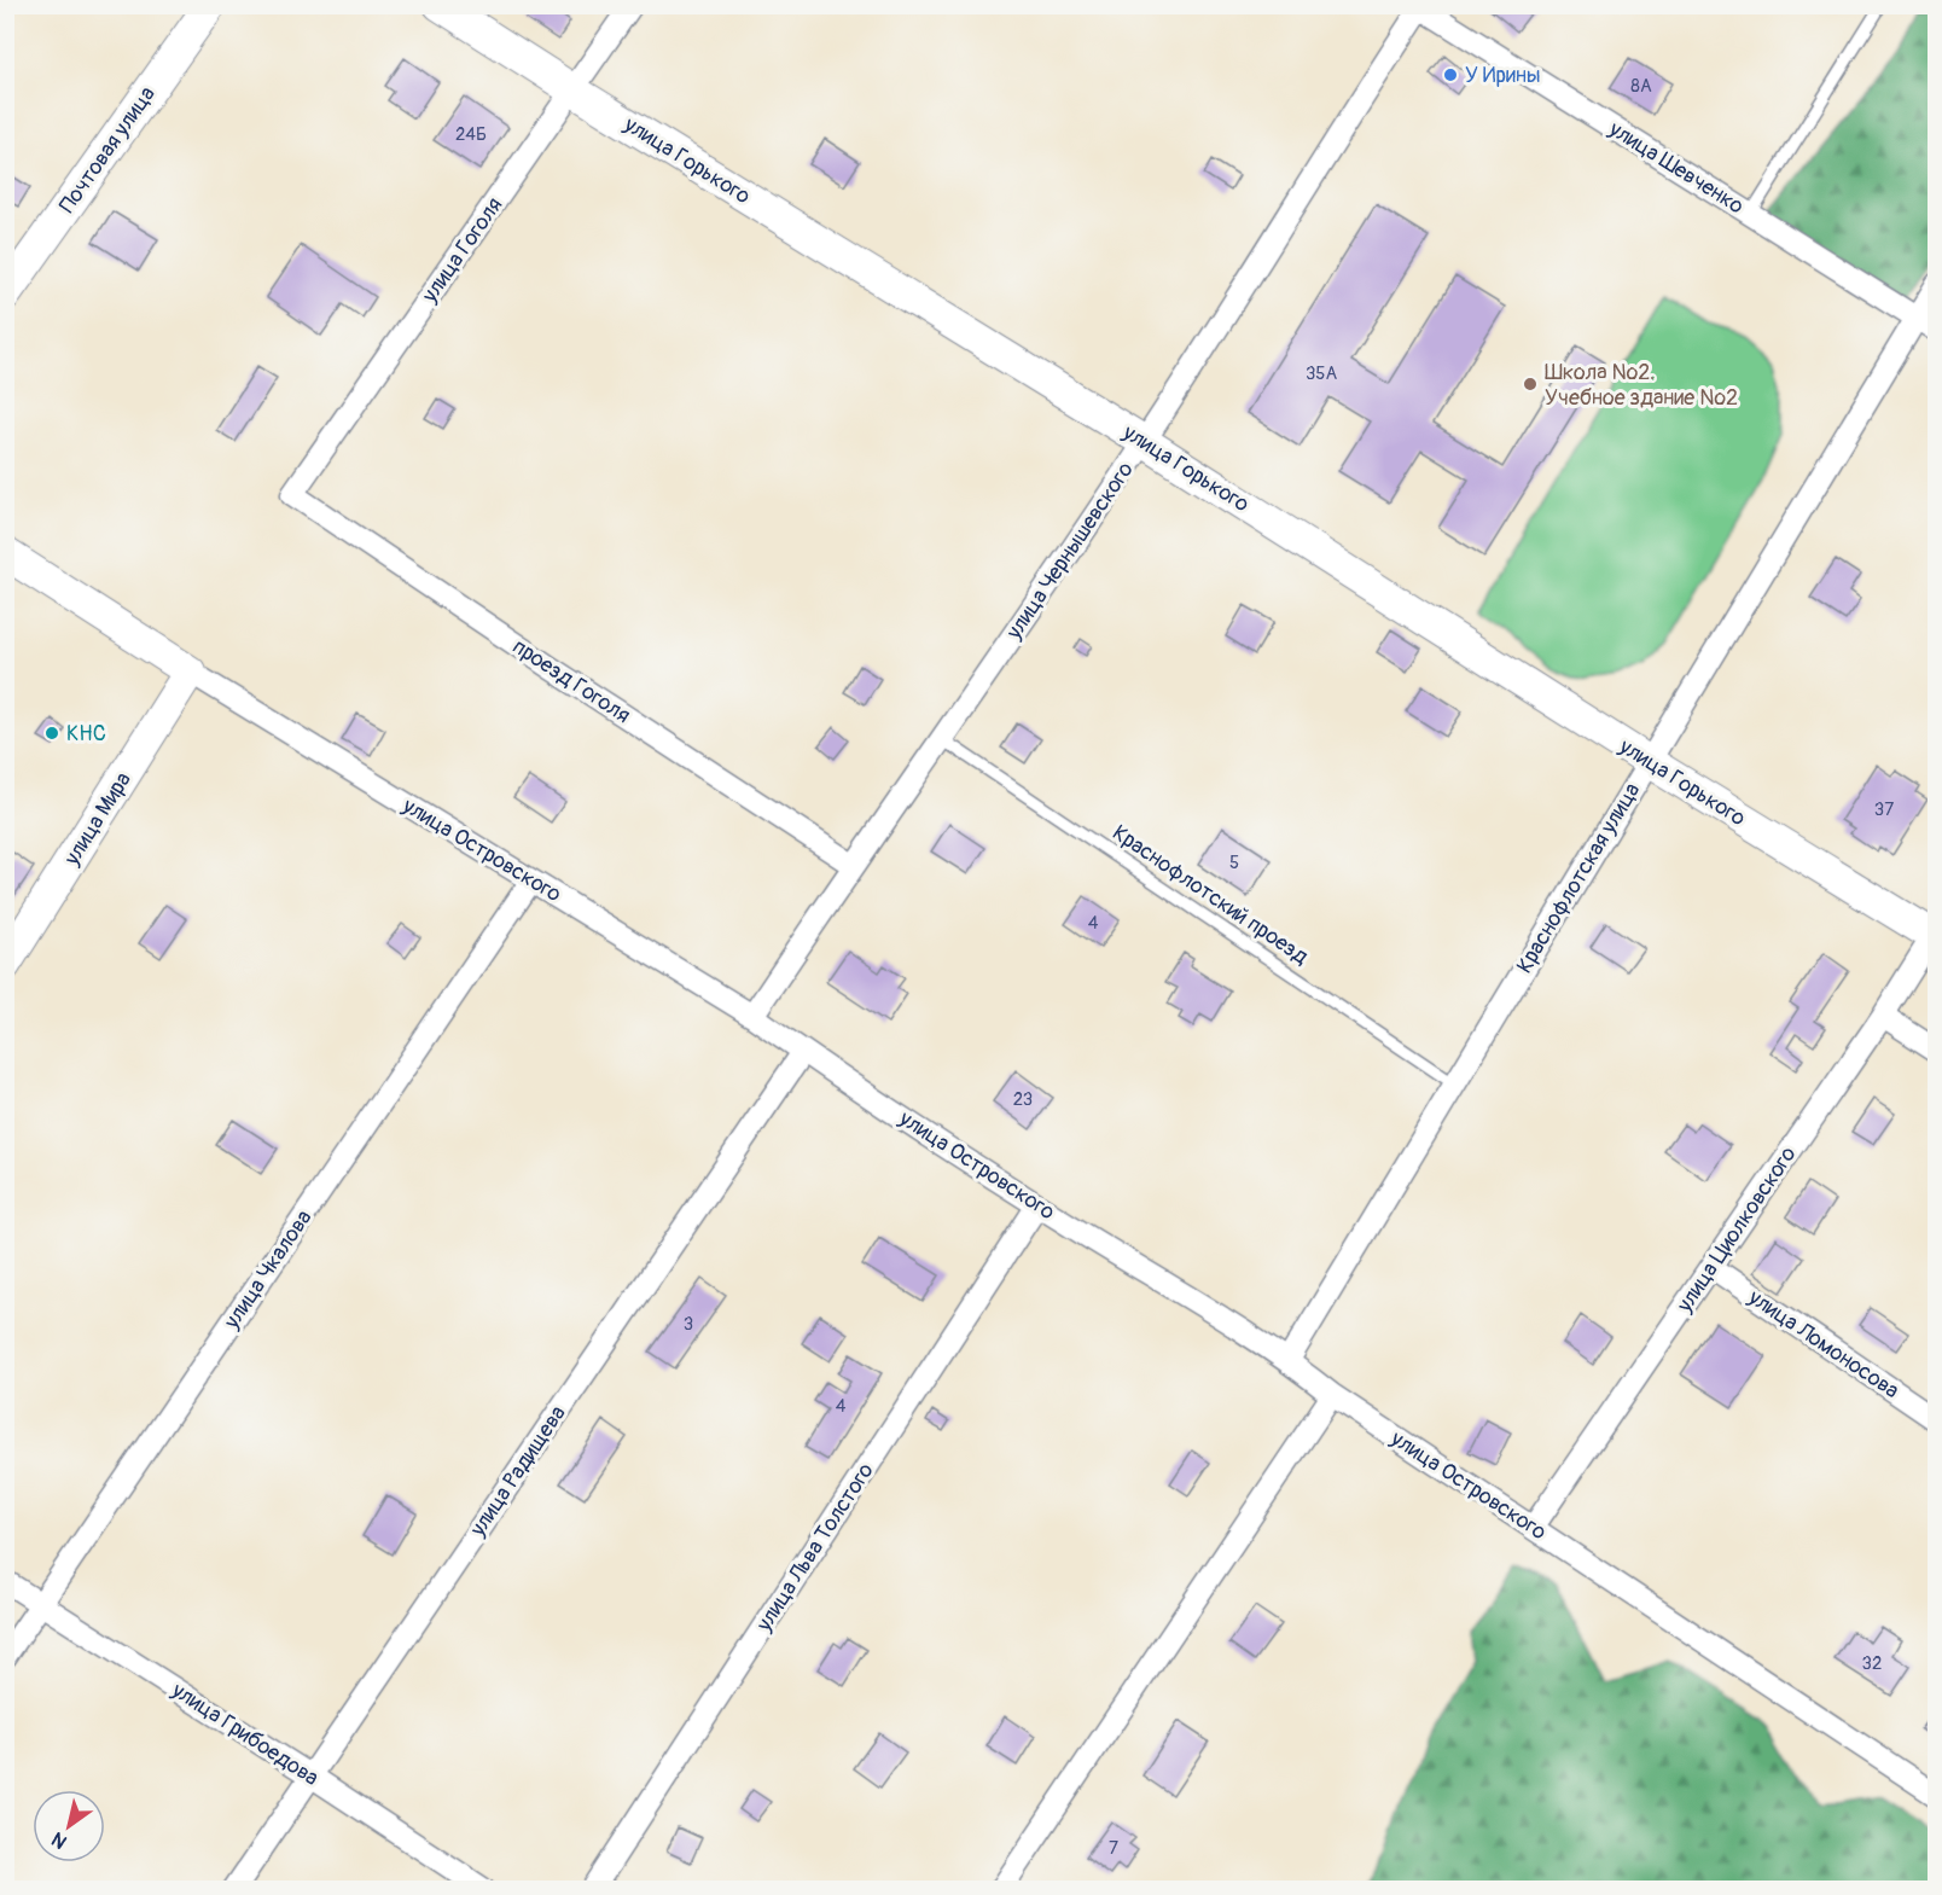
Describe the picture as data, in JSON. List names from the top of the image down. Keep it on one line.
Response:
{"streets":{"street":["Почтовая улица","улица Горького","улица Шевченко","улица Гоголя","улица Чернышевского","проезд Гоголя","улица Мира","улица Островского","Краснофлотская улица","улица Циолковского","улица Чкалова","улица Ломоносова","улица Радищева","улица Льва Толстого","улица Грибоедова"],"lane":["Краснофлотский проезд"]},"crossings":[["улица Горького","улица Гоголя"],["улица Горького","улица Чернышевского"],["улица Горького","Краснофлотская улица"],["улица Горького","улица Циолковского"],["улица Шевченко","улица Чернышевского"],["улица Шевченко","Краснофлотская улица"],["улица Гоголя","проезд Гоголя"],["улица Чернышевского","проезд Гоголя"],["улица Чернышевского","улица Островского"],["улица Чернышевского","Краснофлотский проезд"],["улица Мира","улица Островского"],["улица Островского","Краснофлотская улица"],["улица Островского","улица Циолковского"],["улица Островского","улица Чкалова"],["улица Островского","улица Радищева"],["улица Островского","улица Льва Толстого"],["Краснофлотская улица","Краснофлотский проезд"],["улица Циолковского","улица Ломоносова"],["улица Чкалова","улица Грибоедова"],["улица Радищева","улица Грибоедова"]],"places":["У Ирины","Школа №2. Учебное здание №2","КНС"],"house_numbers":["8А","24Б","35А","37","5","4","23","3","4","32","7"],"north":"bottom left"}
